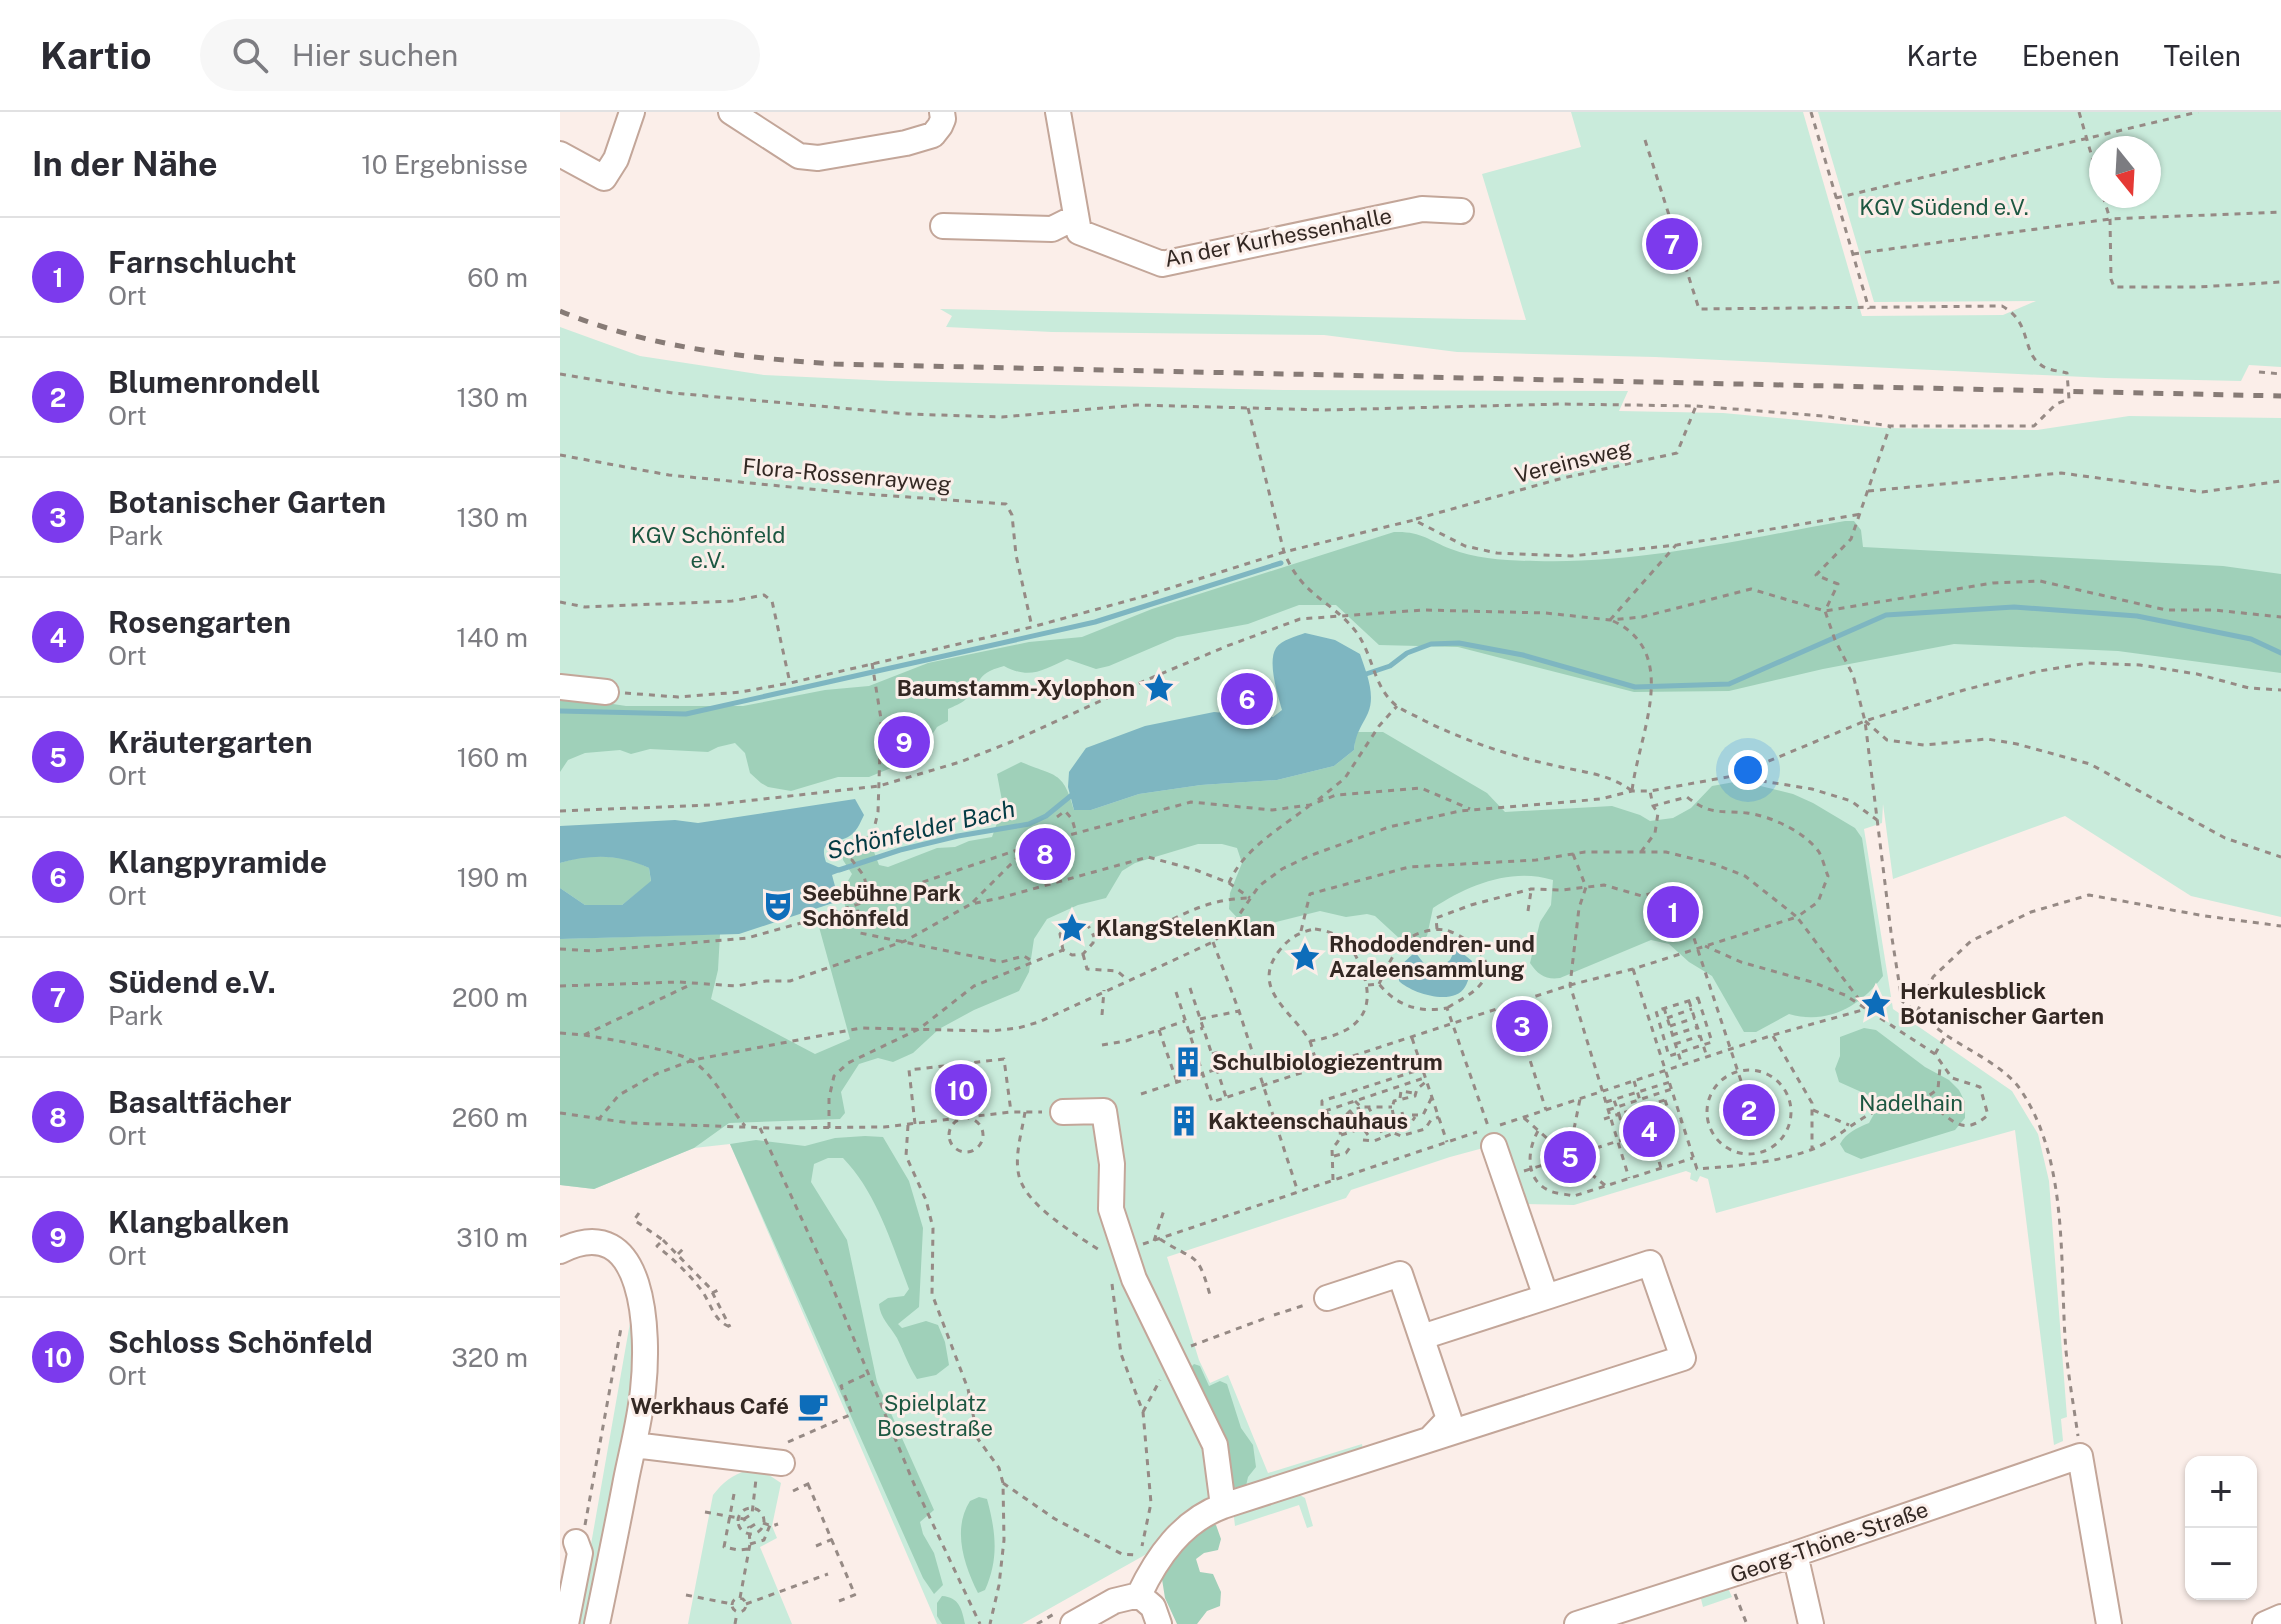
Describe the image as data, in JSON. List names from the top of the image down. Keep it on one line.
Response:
{"streets":{"street":["An der Kurhessenhalle","Georg-Thöne-Straße"],"path":["Vereinsweg","Flora-Rossenrayweg"]},"water":["Schönfelder Bach"],"parks":["KGV Südend e.V.","KGV Schönfeld e.V.","Nadelhain","Spielplatz Bosestraße"],"places":{"place":["Baumstamm-Xylophon","KlangStelenKlan","Rhododendren- und Azaleensammlung","Herkulesblick Botanischer Garten"],"theatre":["Seebühne Park Schönfeld"],"building":["Schulbiologiezentrum","Kakteenschauhaus"],"cafe":["Werkhaus Café"]},"north":"bottom","page":{"header":"Kartio","search":"Hier suchen","nav":["Karte","Ebenen","Teilen"],"heading":["In der Nähe","10 Ergebnisse"],"pins":["7","6","9","8","1","3","10","2","4","5"],"list":[{"mark":"1","name":"Farnschlucht","note":"Ort","value":"60 m"},{"mark":"2","name":"Blumenrondell","note":"Ort","value":"130 m"},{"mark":"3","name":"Botanischer Garten","note":"Park","value":"130 m"},{"mark":"4","name":"Rosengarten","note":"Ort","value":"140 m"},{"mark":"5","name":"Kräutergarten","note":"Ort","value":"160 m"},{"mark":"6","name":"Klangpyramide","note":"Ort","value":"190 m"},{"mark":"7","name":"Südend e.V.","note":"Park","value":"200 m"},{"mark":"8","name":"Basaltfächer","note":"Ort","value":"260 m"},{"mark":"9","name":"Klangbalken","note":"Ort","value":"310 m"},{"mark":"10","name":"Schloss Schönfeld","note":"Ort","value":"320 m"}],"map_buttons":["+","−"]}}
